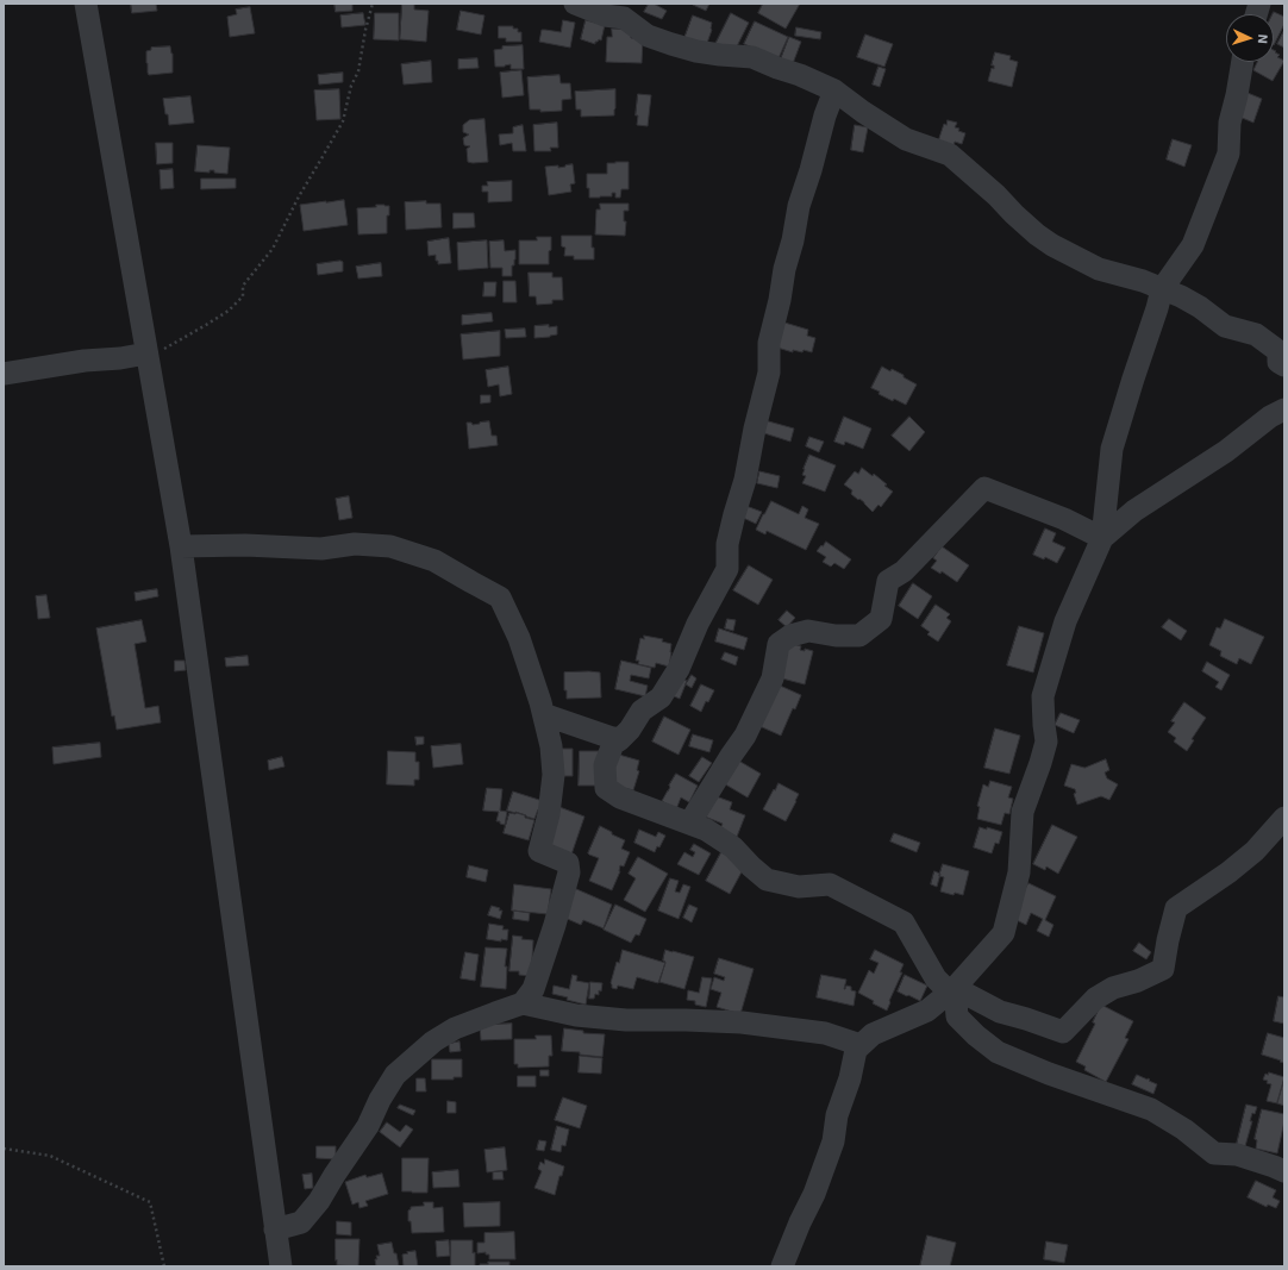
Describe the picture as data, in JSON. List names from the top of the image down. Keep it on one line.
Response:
{"north":"right"}
